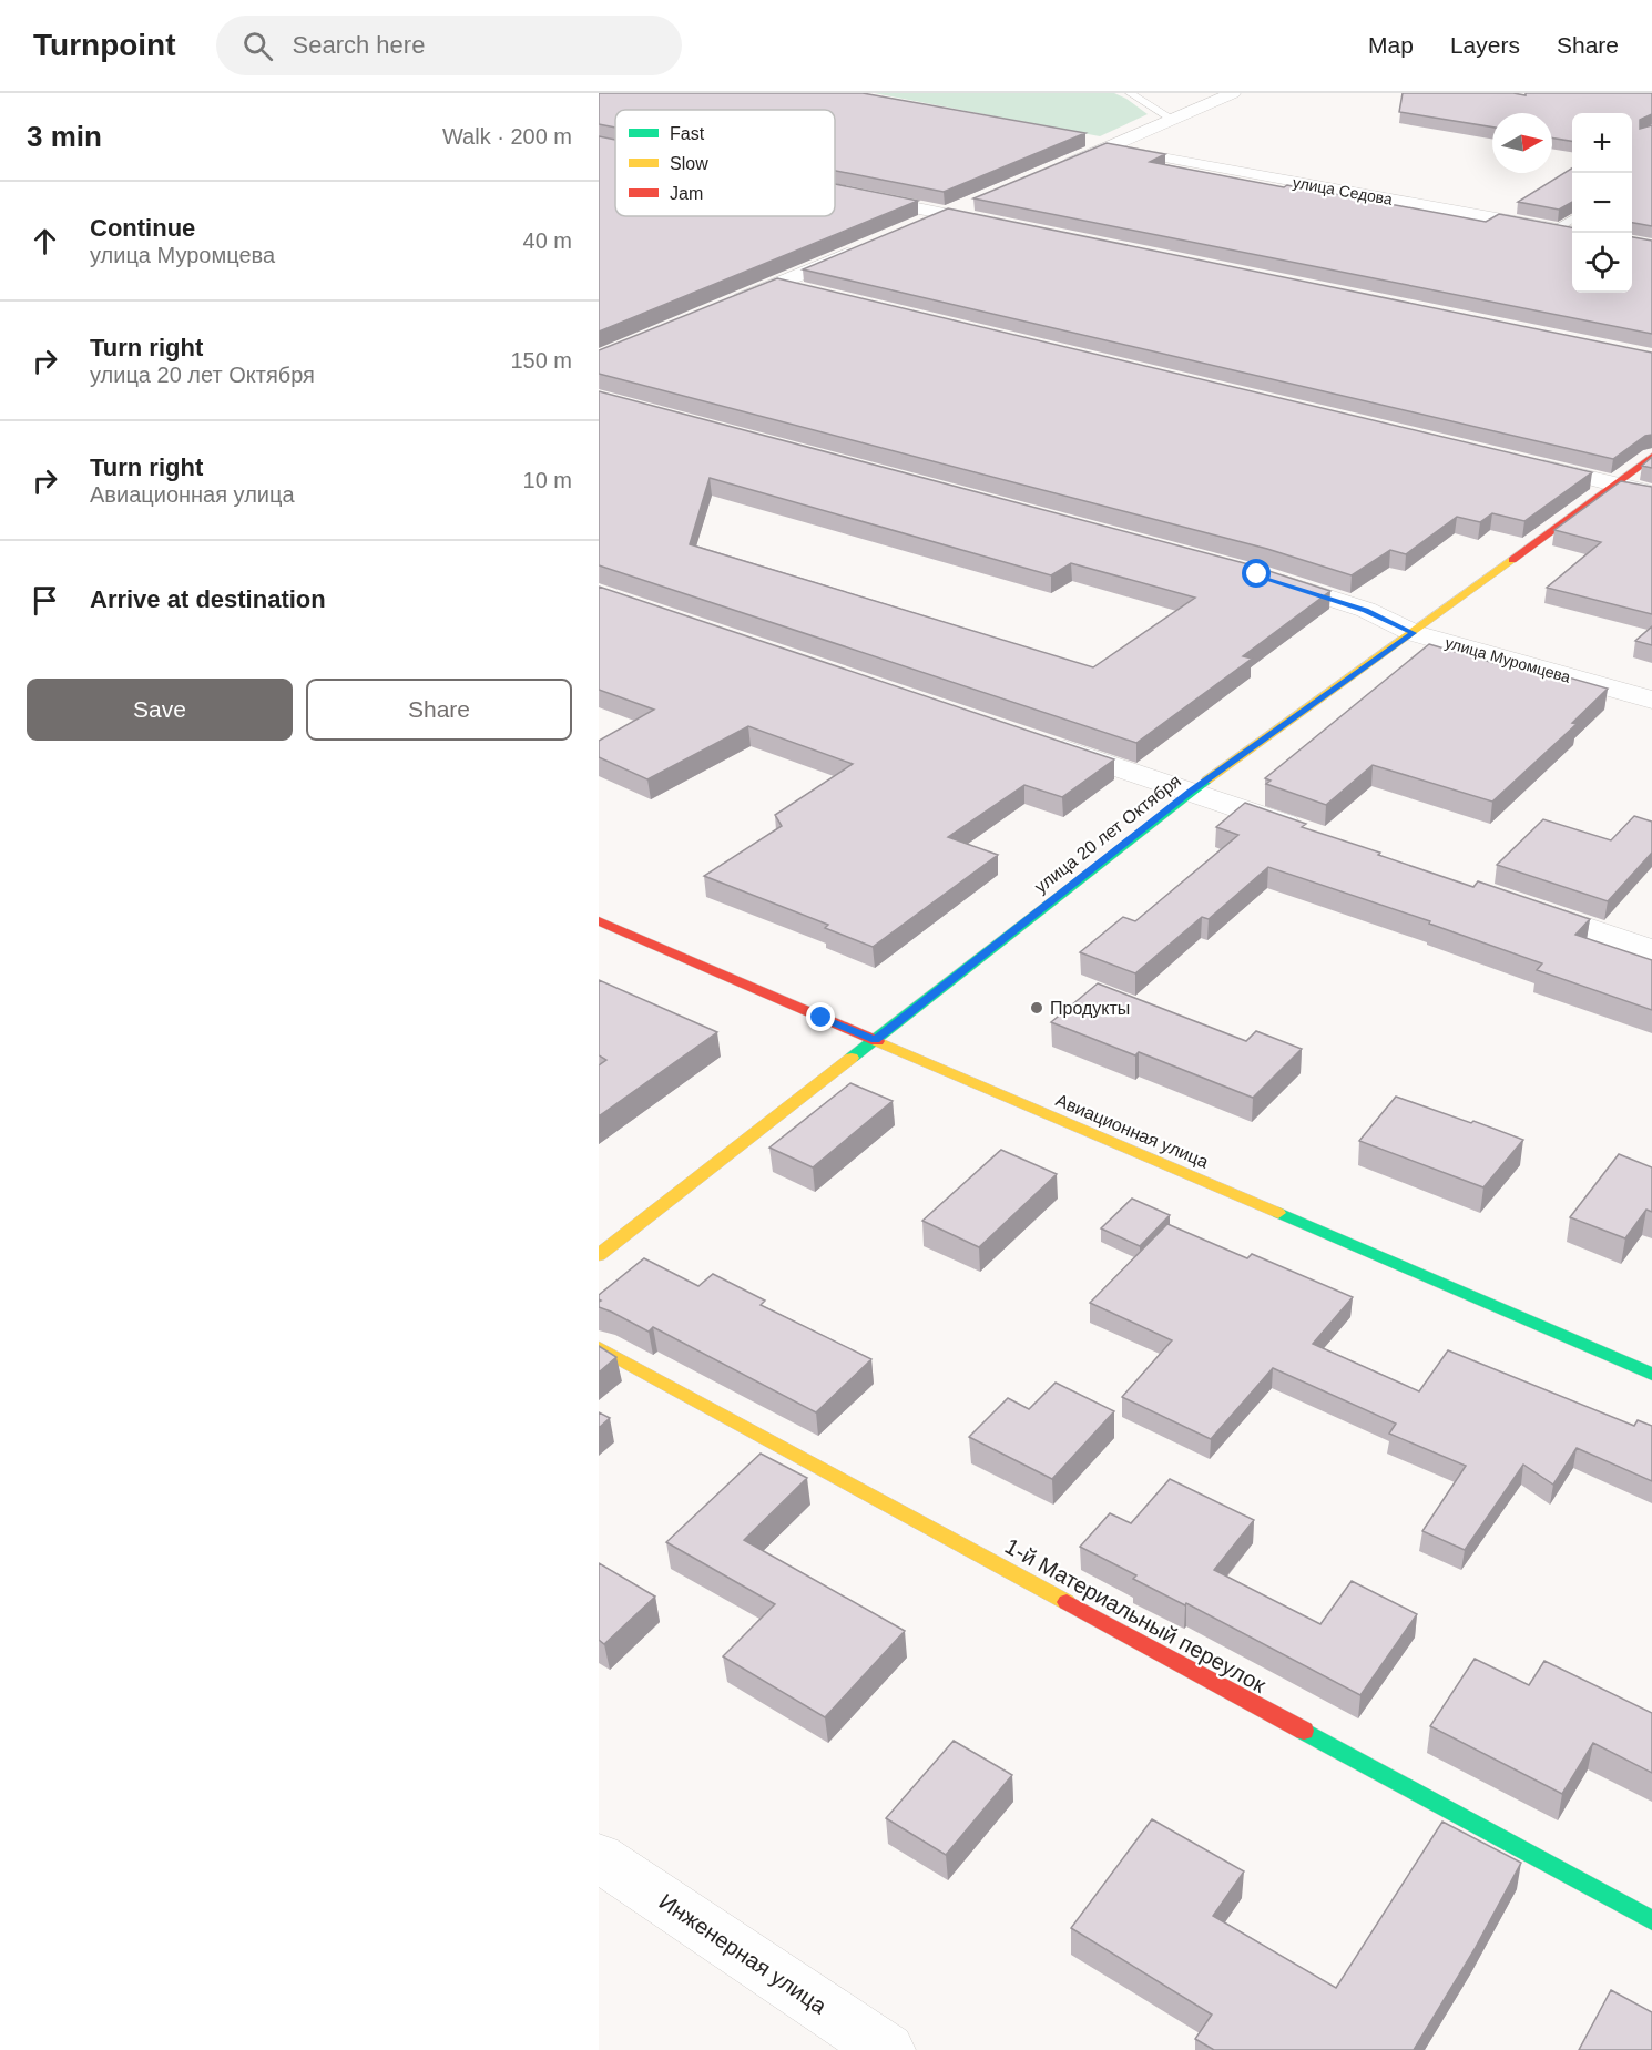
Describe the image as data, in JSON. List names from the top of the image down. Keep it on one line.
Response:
{"streets":{"street":["улица Седова","улица Муромцева","улица 20 лет Октября","Авиационная улица","1-й Материальный переулок","Инженерная улица"]},"crossings":[["улица Муромцева","улица 20 лет Октября"],["улица 20 лет Октября","Авиационная улица"]],"places":["Продукты"],"legend":["Fast","Slow","Jam"],"north":"right","page":{"header":"Turnpoint","search":"Search here","nav":["Map","Layers","Share"],"heading":["3 min","Walk · 200 m"],"map_buttons":["+","−"],"list":[["Continue","улица Муромцева","40 m"],["Turn right","улица 20 лет Октября","150 m"],["Turn right","Авиационная улица","10 m"],"Arrive at destination"],"buttons":["Save","Share"]}}
